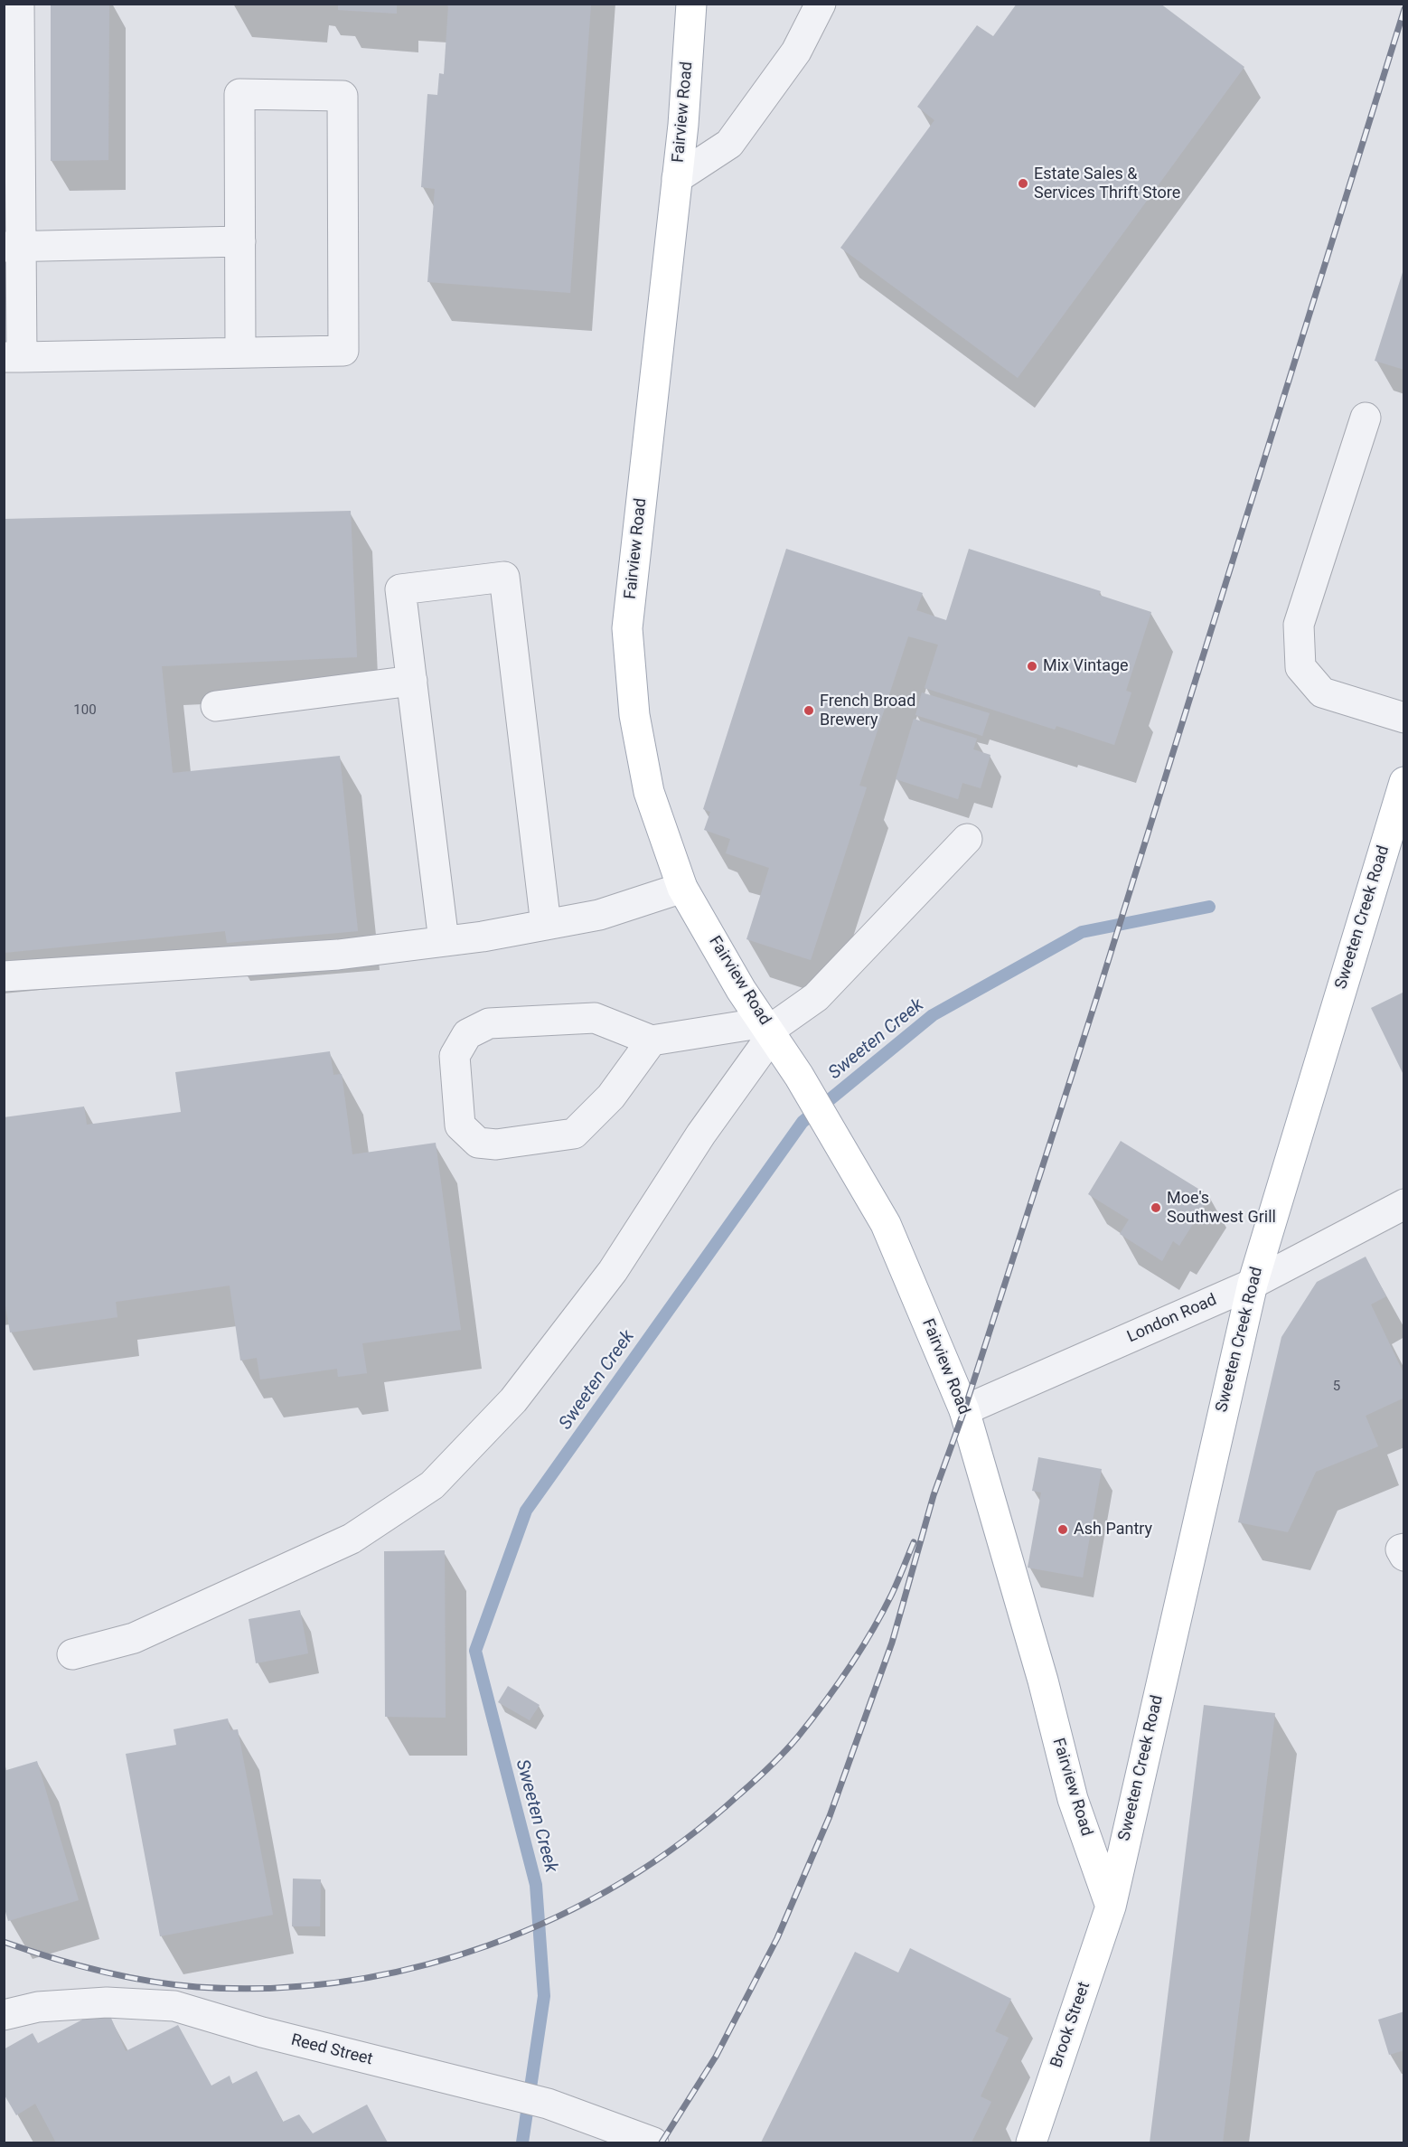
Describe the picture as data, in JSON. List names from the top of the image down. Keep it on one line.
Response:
{"streets":{"main road":["Fairview Road","Sweeten Creek Road","Brook Street"],"street":["London Road","Reed Street"]},"crossings":[["Fairview Road","Sweeten Creek Road"],["Fairview Road","London Road"],["Fairview Road","Brook Street"],["Sweeten Creek Road","London Road"],["Sweeten Creek Road","Brook Street"]],"water":["Sweeten Creek"],"places":["Estate Sales & Services Thrift Store","Mix Vintage","French Broad Brewery","Moe's Southwest Grill","Ash Pantry"],"house_numbers":["100","5"]}
